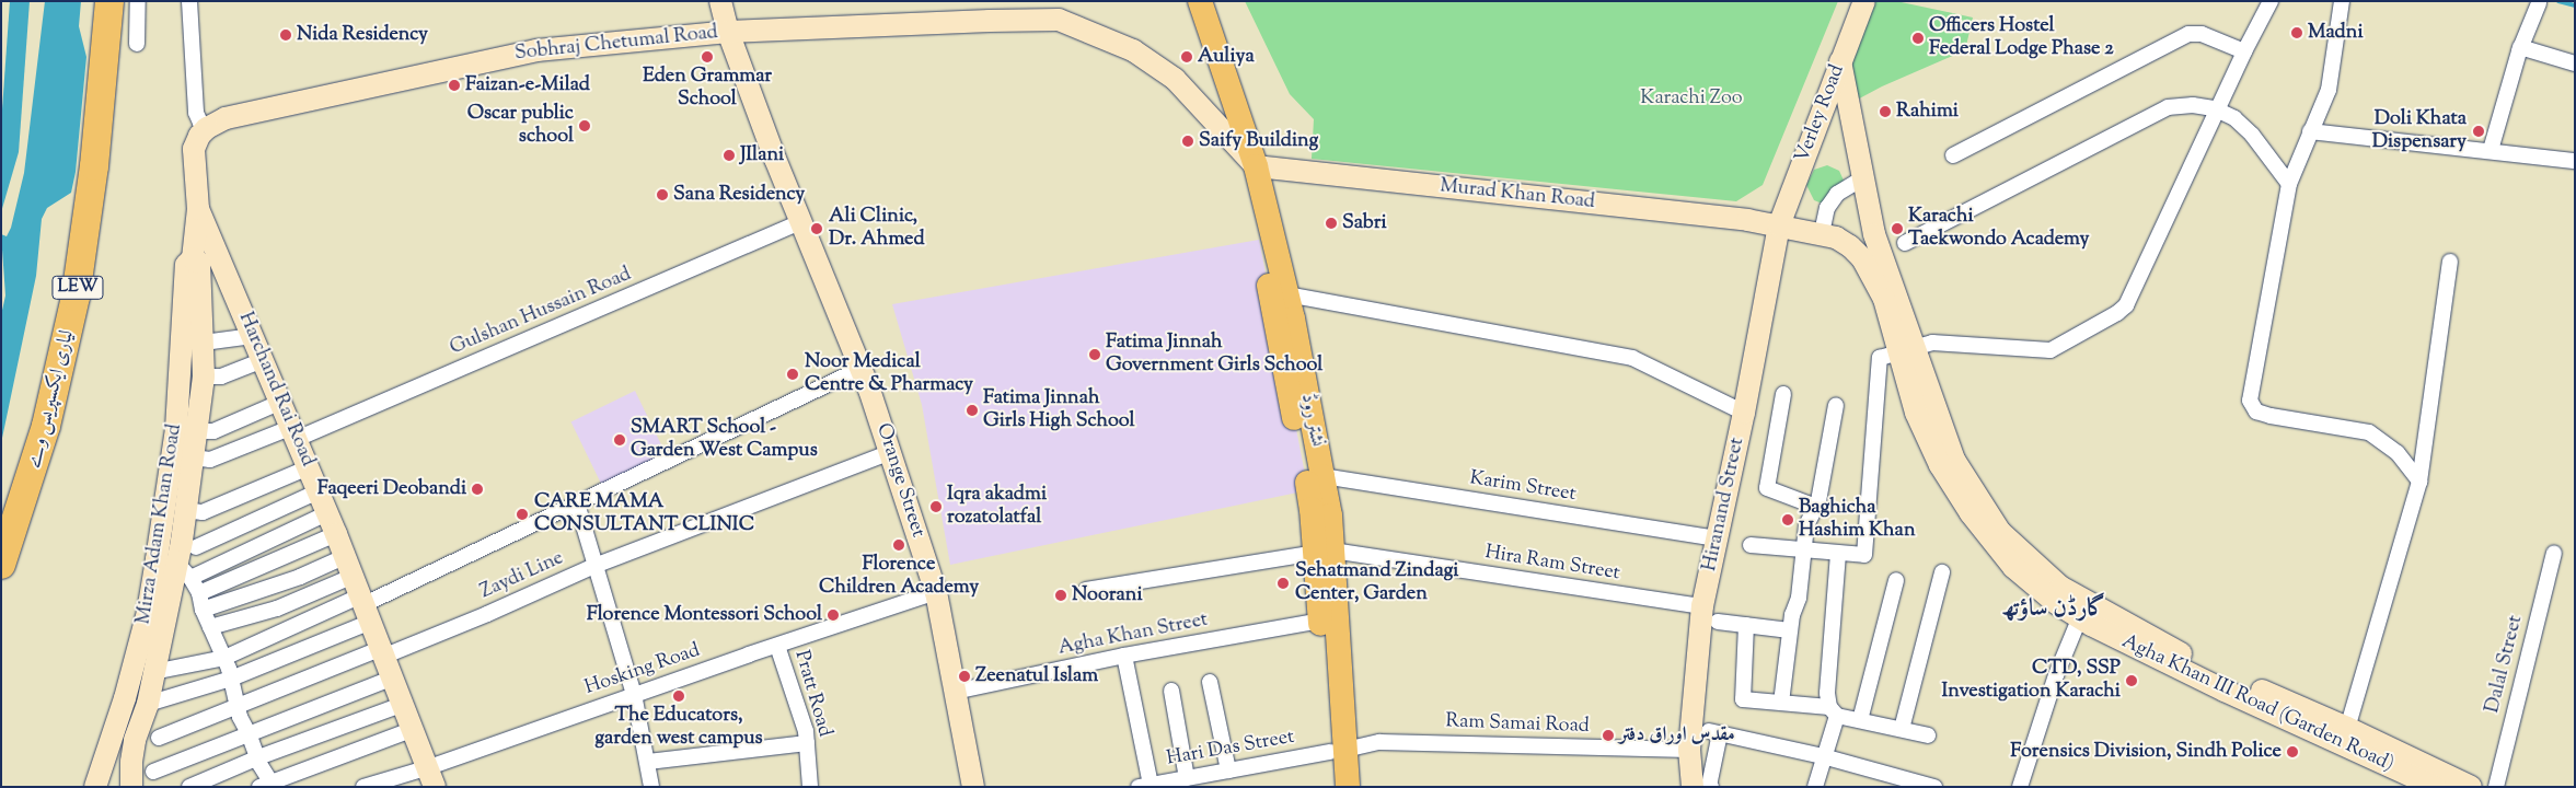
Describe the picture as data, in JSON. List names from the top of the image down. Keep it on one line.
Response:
{"streets":{"highway":["LEW","لیاری ایکسپریس وے"],"main road":["Sobhraj Chetumal Road","Verley Road","Murad Khan Road","Harchand Rai Road","نشتر روڈ","Orange Street","Hiranand Street","Mirza Adam Khan Road","Agha Khan III Road (Garden Road)"],"street":["Gulshan Hussain Road","Karim Street","Hira Ram Street","Zaydi Line","Agha Khan Street","Dalal Street","Hosking Road","Pratt Road","Ram Samai Road","Hari Das Street"]},"crossings":[["Sobhraj Chetumal Road","Orange Street"],["Sobhraj Chetumal Road","Mirza Adam Khan Road"],["Verley Road","Murad Khan Road"],["Verley Road","Hiranand Street"],["Verley Road","Agha Khan III Road (Garden Road)"],["Murad Khan Road","نشتر روڈ"],["Murad Khan Road","Hiranand Street"],["Murad Khan Road","Agha Khan III Road (Garden Road)"],["Gulshan Hussain Road","Harchand Rai Road"],["Gulshan Hussain Road","Orange Street"],["Gulshan Hussain Road","Mirza Adam Khan Road"],["Harchand Rai Road","Mirza Adam Khan Road"],["Harchand Rai Road","Zaydi Line"],["Harchand Rai Road","Hosking Road"],["نشتر روڈ","Karim Street"],["نشتر روڈ","Hira Ram Street"],["نشتر روڈ","Agha Khan Street"],["نشتر روڈ","Ram Samai Road"],["نشتر روڈ","Hari Das Street"],["Orange Street","Zaydi Line"],["Orange Street","Agha Khan Street"],["Orange Street","Hosking Road"],["Karim Street","Hiranand Street"],["Hiranand Street","Hira Ram Street"],["Hiranand Street","Agha Khan III Road (Garden Road)"],["Hiranand Street","Ram Samai Road"],["Hosking Road","Pratt Road"],["Ram Samai Road","Hari Das Street"]],"districts":["گارڈن ساؤتھ"],"parks":["Karachi Zoo"],"places":["Madni","Nida Residency","Officers Hostel Federal Lodge Phase 2","Eden Grammar School","Auliya","Faizan-e-Milad","Rahimi","Oscar public school","Doli Khata Dispensary","Saify Building","JIlani","Sana Residency","Sabri","Ali Clinic, Dr. Ahmed","Karachi Taekwondo Academy","Fatima Jinnah Government Girls School","Noor Medical Centre & Pharmacy","Fatima Jinnah Girls High School","SMART School - Garden West Campus","Faqeeri Deobandi","Iqra akadmi rozatolatfal","CARE MAMA CONSULTANT CLINIC","Baghicha Hashim Khan","Florence Children Academy","Sehatmand Zindagi Center, Garden","Noorani","Florence Montessori School","Zeenatul Islam","CTD, SSP Investigation Karachi","The Educators, garden west campus","مقدس اوراق دفتر","Forensics Division, Sindh Police"]}
